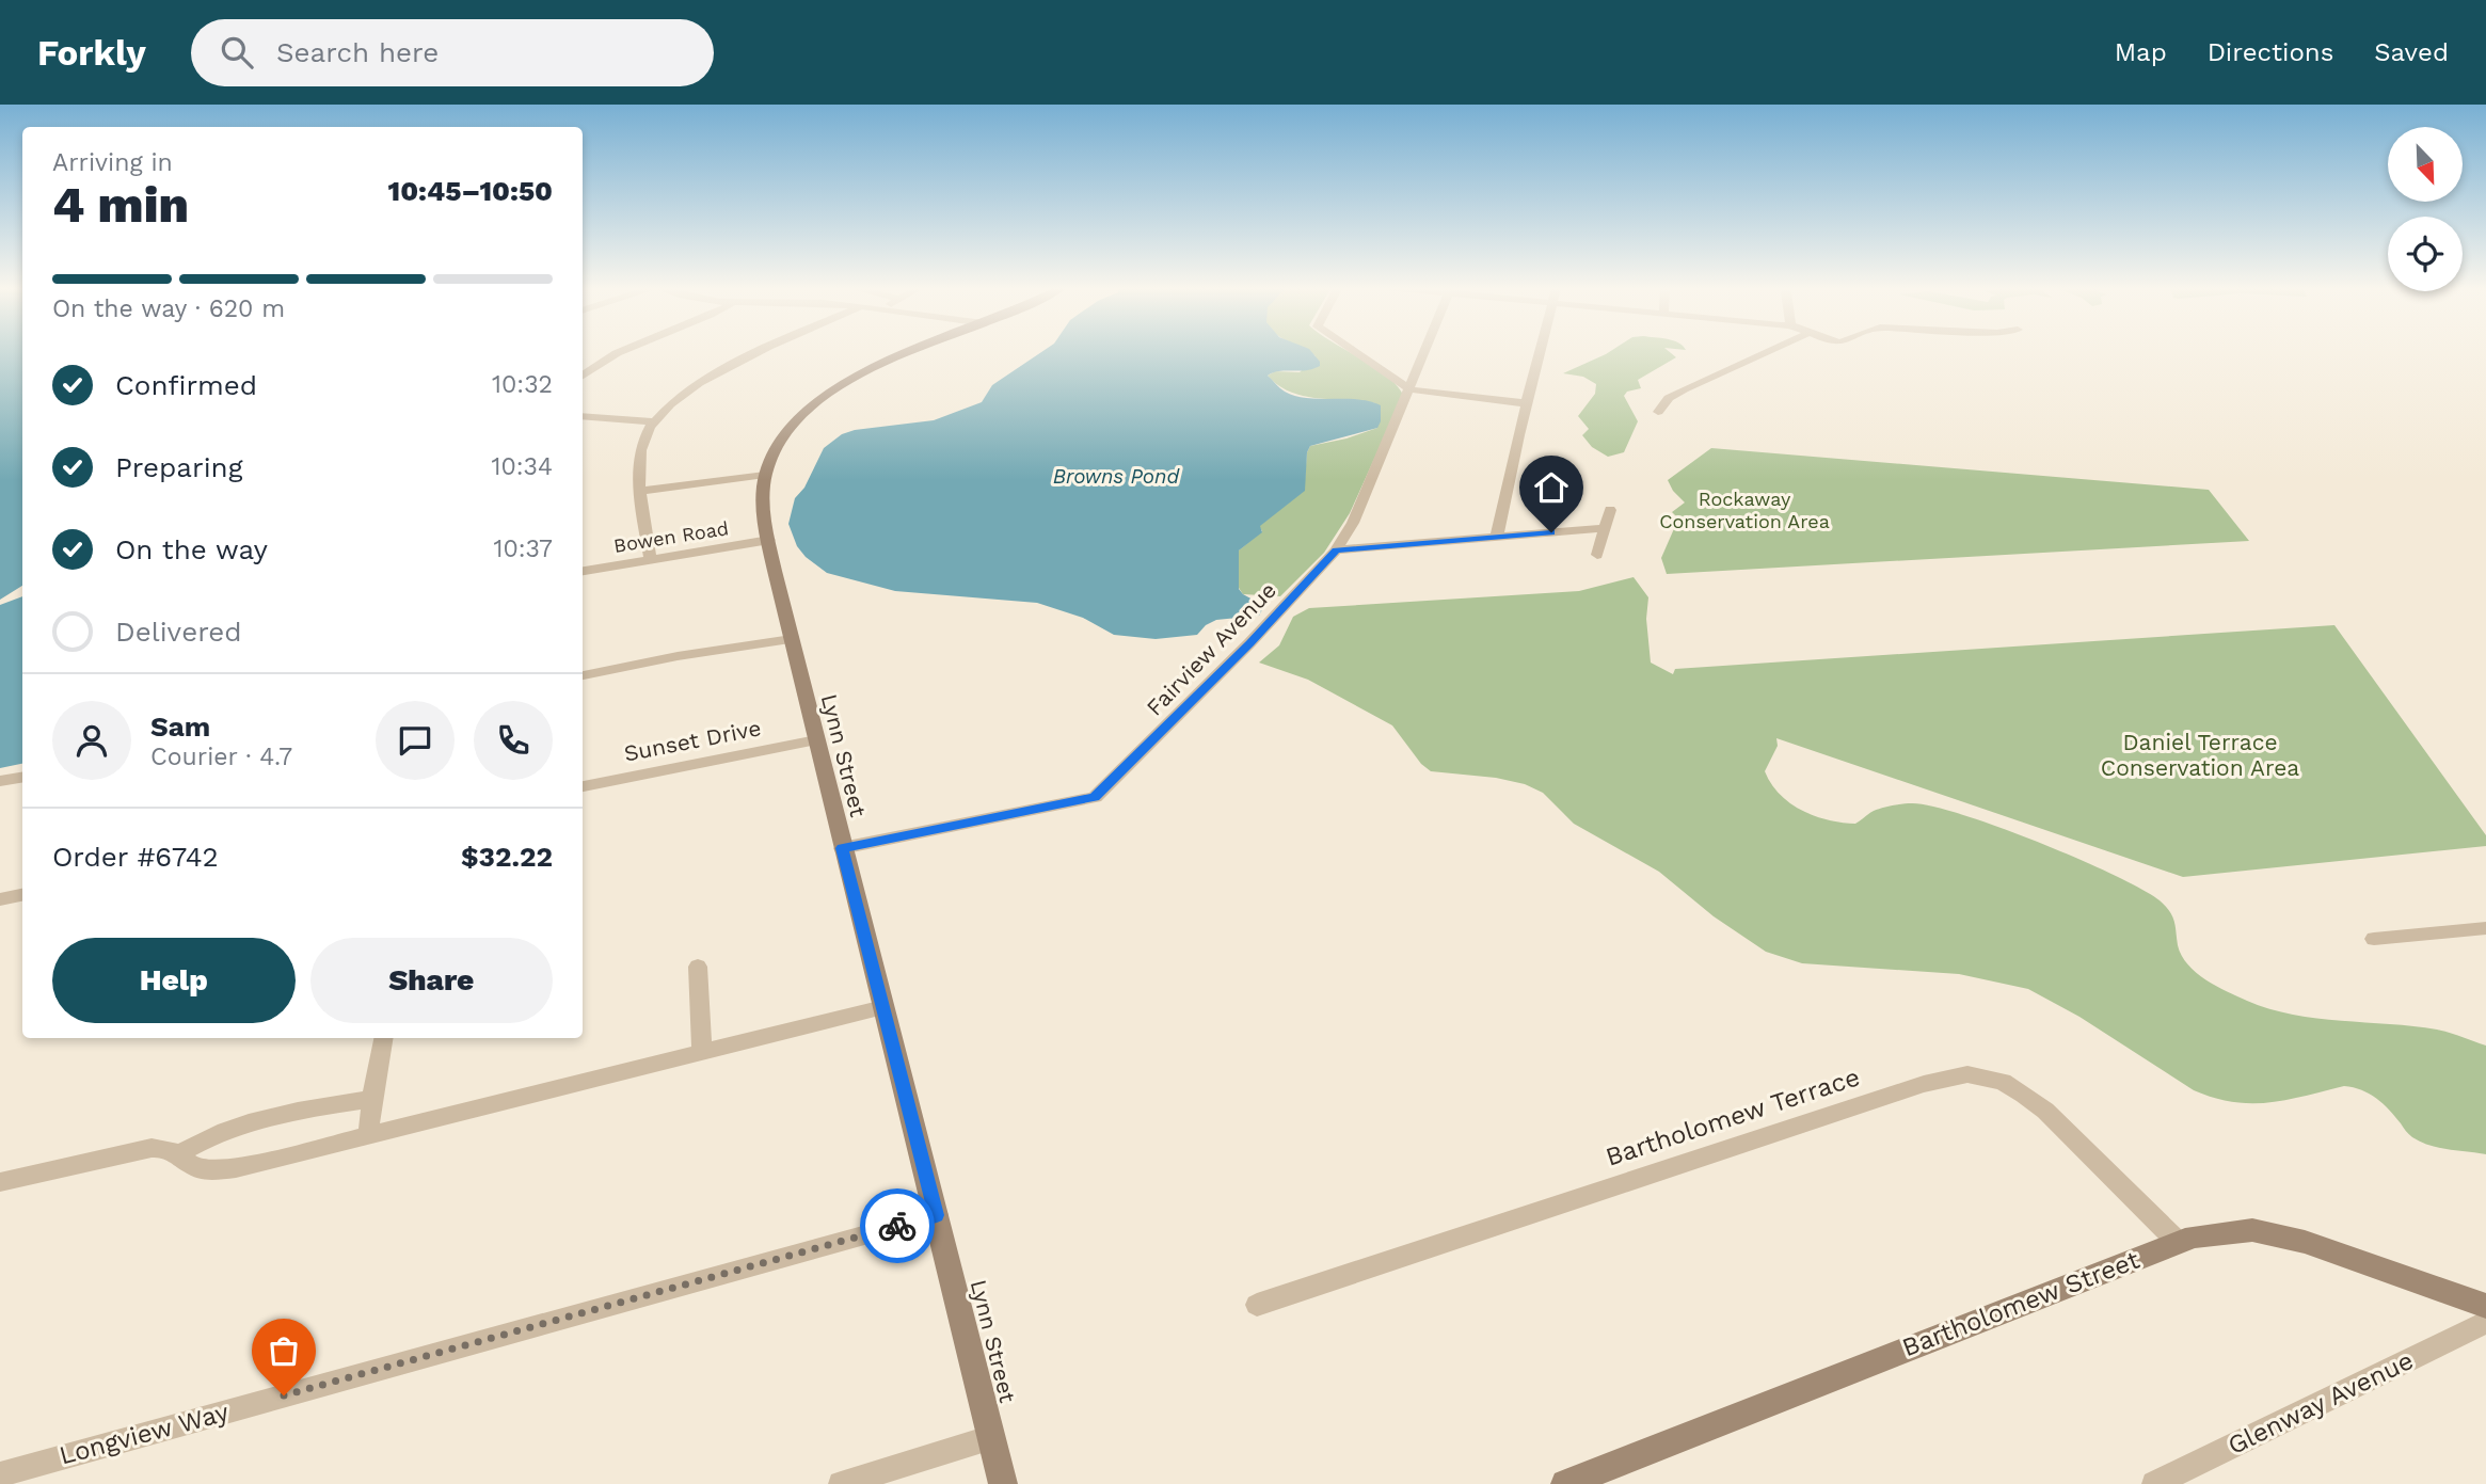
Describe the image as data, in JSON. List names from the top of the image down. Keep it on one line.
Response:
{"streets":{"main road":["Lynn Street","Bartholomew Street"],"street":["Bowen Road","Fairview Avenue","Sunset Drive","Bartholomew Terrace","Glenway Avenue","Longview Way"]},"crossings":[["Bowen Road","Lynn Street"],["Fairview Avenue","Lynn Street"],["Sunset Drive","Lynn Street"],["Lynn Street","Longview Way"],["Bartholomew Terrace","Bartholomew Street"]],"water":["Browns Pond"],"parks":["Rockaway Conservation Area","Daniel Terrace Conservation Area"],"north":"bottom right","page":{"header":"Forkly","search":"Search here","nav":["Map","Directions","Saved"],"heading":["4 min","Arriving in","10:45–10:50"],"panel":["Sam","Courier · 4.7","Order #6742","$32.22"],"bar":"On the way · 620 m","list":[["Confirmed","10:32"],["Preparing","10:34"],["On the way","10:37"],"Delivered"],"buttons":["Help","Share"]}}
